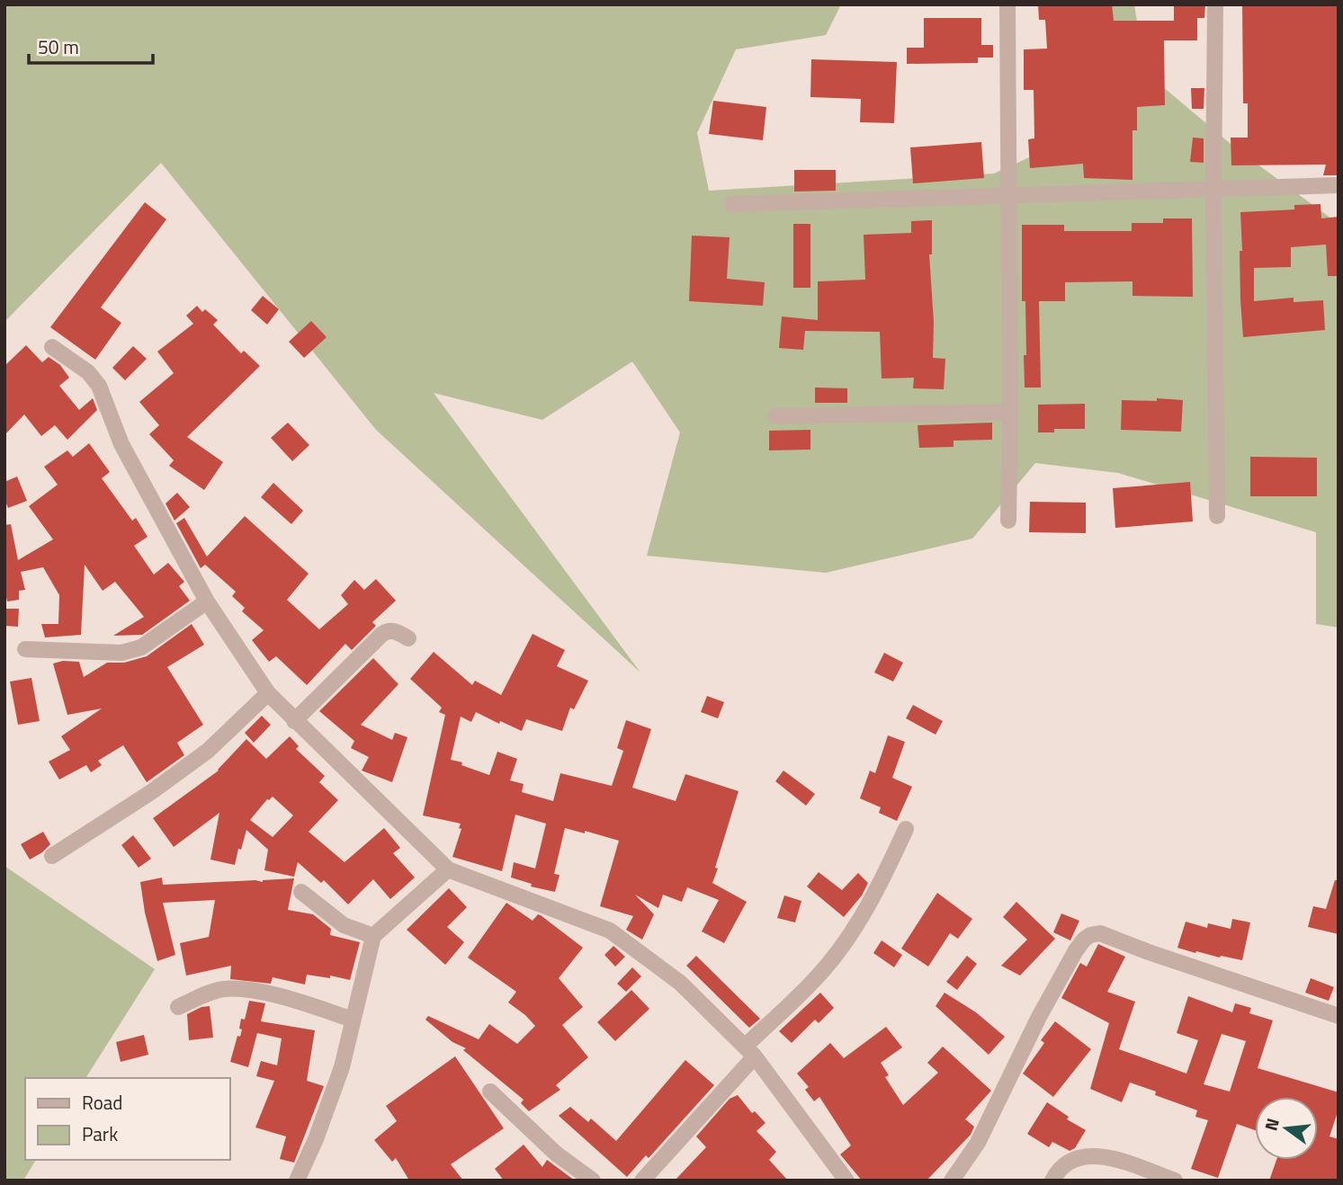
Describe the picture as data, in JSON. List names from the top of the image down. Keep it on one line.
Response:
{"legend":["Road","Park"],"scale_bar":"50 m","north":"left"}
